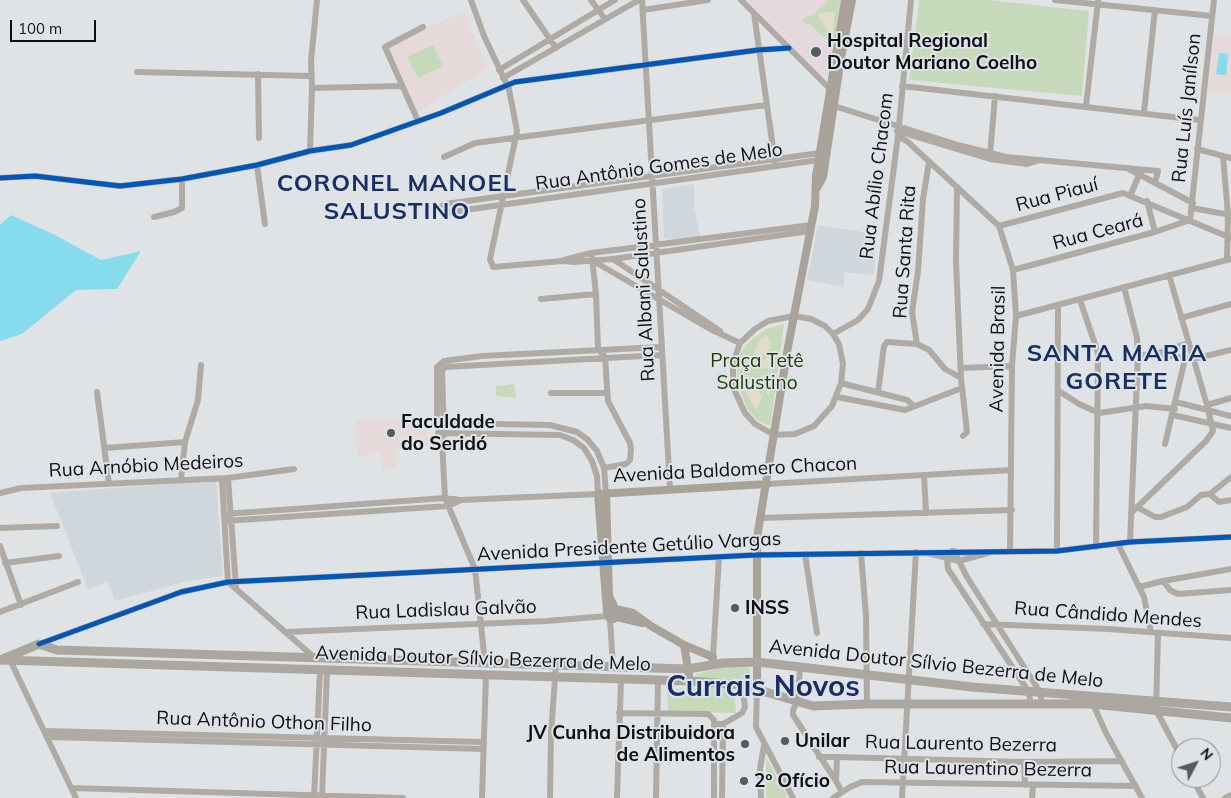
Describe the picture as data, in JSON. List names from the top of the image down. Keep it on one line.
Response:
{"streets":{"highway":["Avenida Presidente Getúlio Vargas","Avenida Doutor Sílvio Bezerra de Melo"],"main road":["Avenida Baldomero Chacon"],"street":["Rua Luís Janílson","Rua Antônio Gomes de Melo","Rua Abílio Chacom","Rua Piauí","Rua Ceará","Rua Santa Rita","Rua Albani Salustino","Avenida Brasil","Rua Arnóbio Medeiros","Rua Ladislau Galvão","Rua Cândido Mendes","Rua Antônio Othon Filho","Rua Laurento Bezerra","Rua Laurentino Bezerra"]},"crossings":[["Rua Luís Janílson","Rua Ceará"],["Rua Antônio Gomes de Melo","Rua Albani Salustino"],["Rua Abílio Chacom","Avenida Brasil"],["Rua Piauí","Rua Ceará"],["Rua Piauí","Avenida Brasil"],["Rua Ceará","Avenida Brasil"],["Rua Santa Rita","Avenida Brasil"],["Rua Albani Salustino","Avenida Baldomero Chacon"],["Avenida Brasil","Avenida Baldomero Chacon"],["Avenida Brasil","Avenida Presidente Getúlio Vargas"],["Avenida Presidente Getúlio Vargas","Avenida Doutor Sílvio Bezerra de Melo"]],"districts":["CORONEL MANOEL SALUSTINO","SANTA MARIA GORETE","Currais Novos"],"parks":["Praça Tetê Salustino"],"places":["Hospital Regional Doutor Mariano Coelho","Faculdade do Seridó","INSS","Unilar","JV Cunha Distribuidora de Alimentos","2º Ofício"],"scale_bar":"100 m","north":"top right"}
